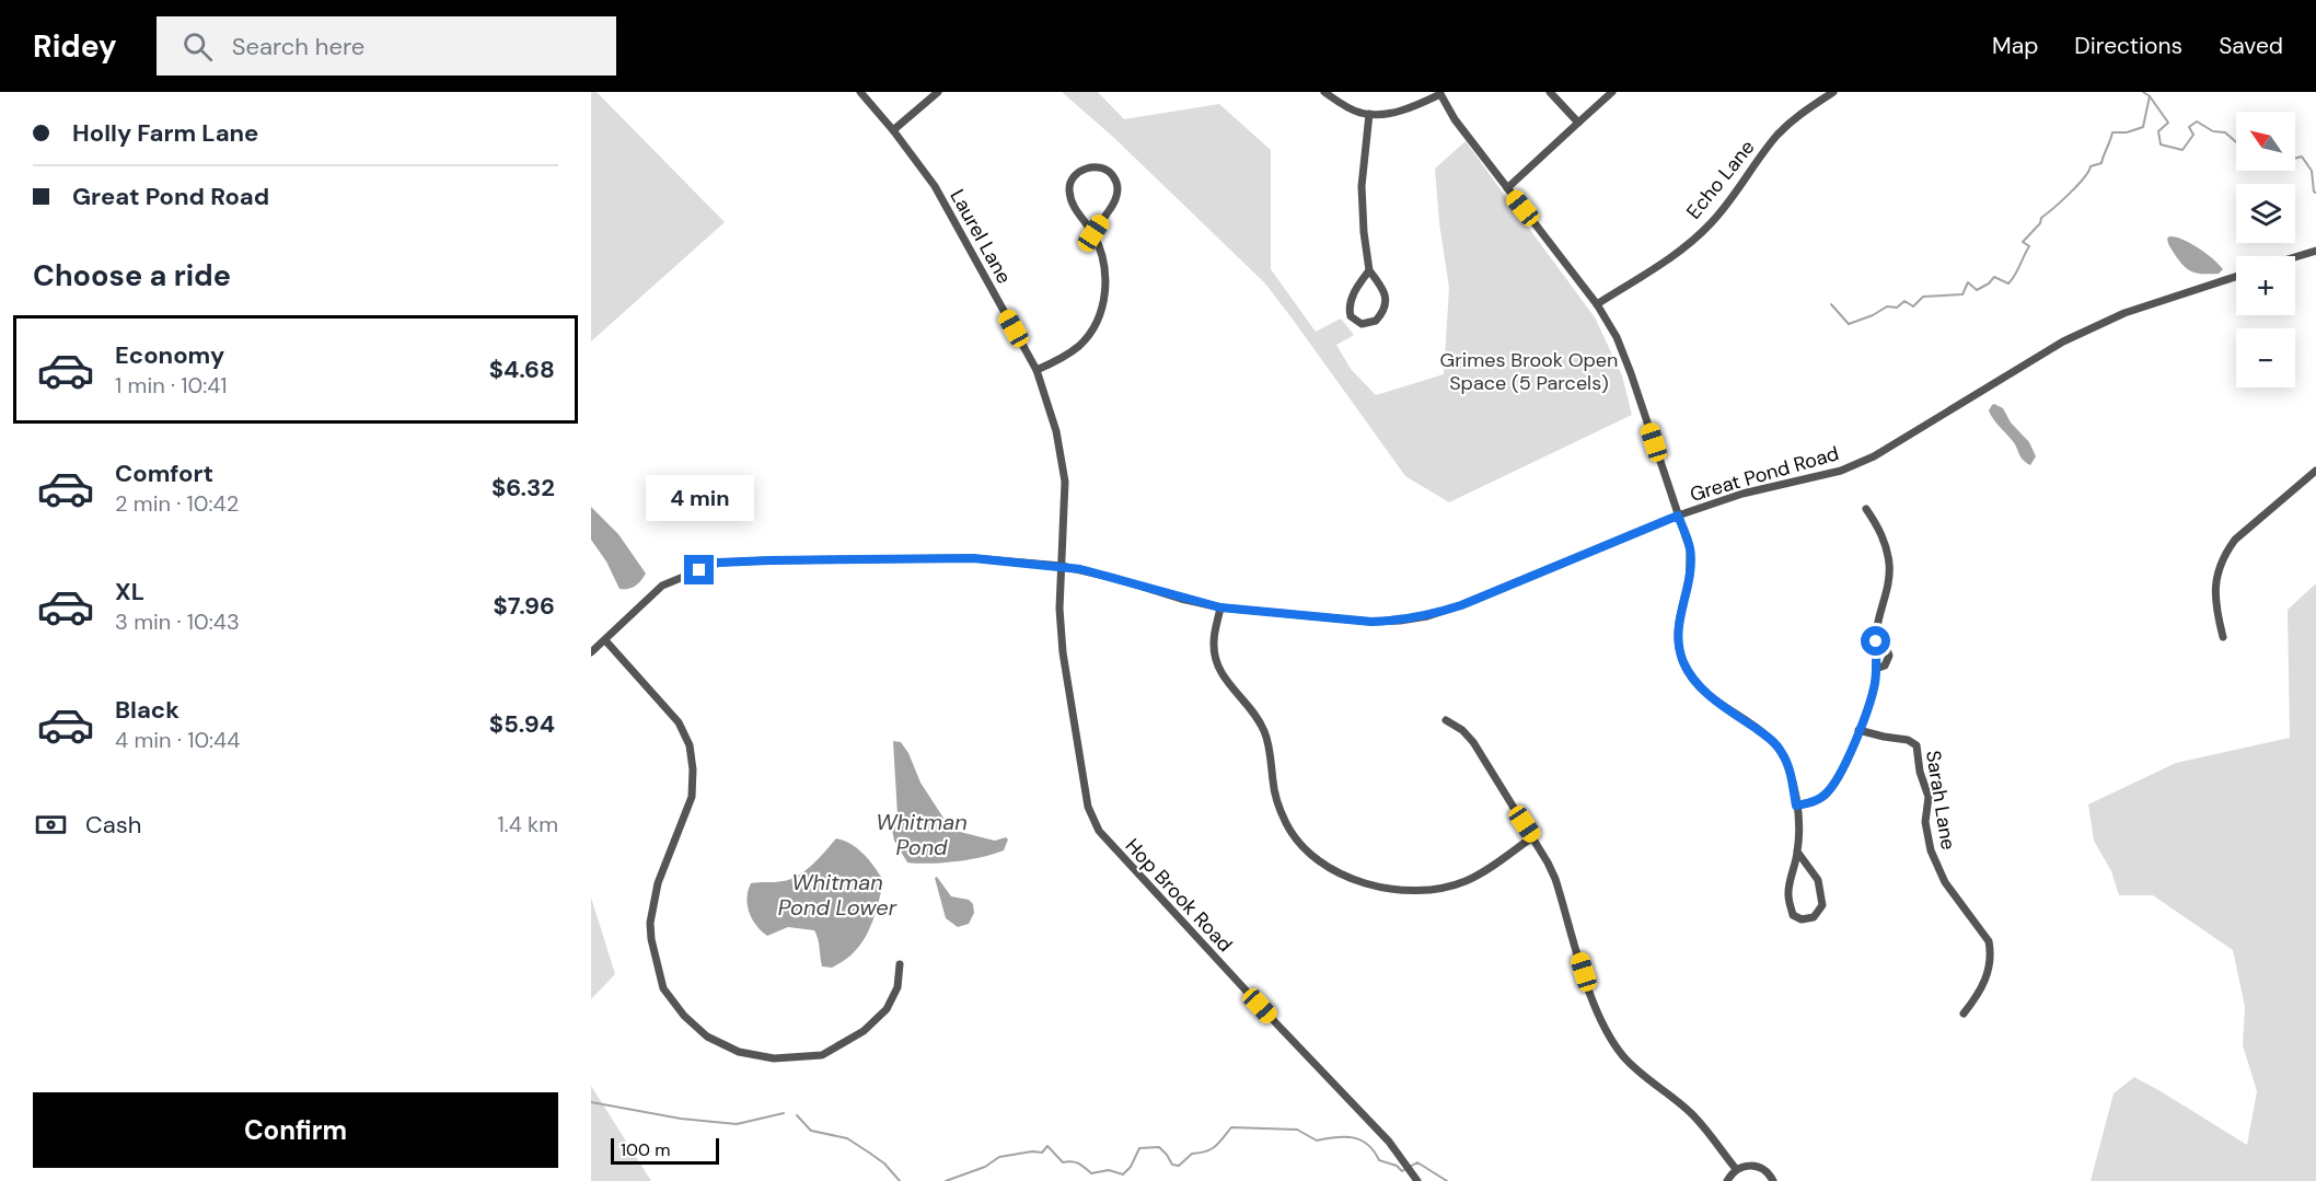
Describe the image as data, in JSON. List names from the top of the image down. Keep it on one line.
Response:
{"streets":{"street":["Echo Lane","Laurel Lane","Great Pond Road","Sarah Lane","Hop Brook Road"]},"crossings":[["Laurel Lane","Great Pond Road"],["Laurel Lane","Hop Brook Road"],["Great Pond Road","Hop Brook Road"]],"water":["Whitman Pond","Whitman Pond Lower"],"parks":["Grimes Brook Open Space (5 Parcels)"],"scale_bar":"100 m","north":"top left","page":{"header":"Ridey","search":"Search here","nav":["Map","Directions","Saved"],"banner":["Holly Farm Lane","Great Pond Road"],"map_buttons":["+","−"],"heading":"Choose a ride","list":[{"name":"Economy","note":"1 min · 10:41","value":"$4.68"},{"name":"Comfort","note":"2 min · 10:42","value":"$6.32"},{"name":"XL","note":"3 min · 10:43","value":"$7.96"},{"name":"Black","note":"4 min · 10:44","value":"$5.94"}],"bubble":"4 min","pay":["Cash","1.4 km"],"buttons":"Confirm","scale":"100 m"}}
